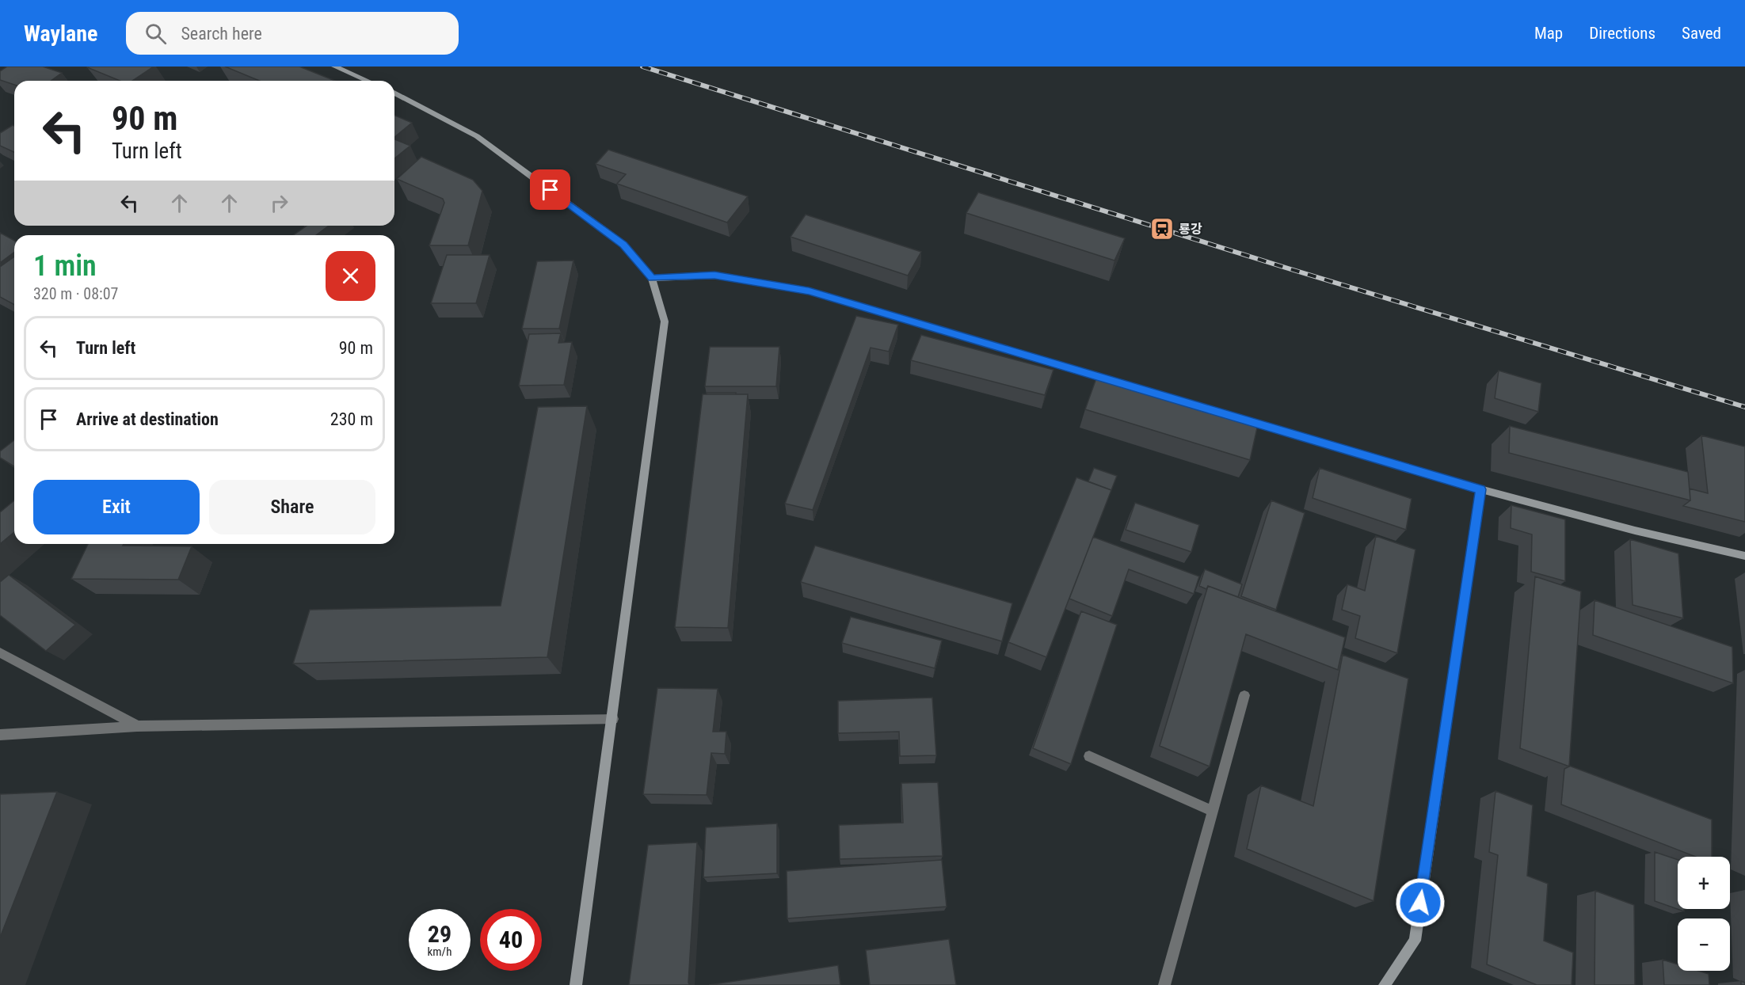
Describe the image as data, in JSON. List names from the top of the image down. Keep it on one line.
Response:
{"places":{"station":["룡강"]},"page":{"header":"Waylane","search":"Search here","nav":["Map","Directions","Saved"],"turn":["90 m","Turn left"],"heading":["1 min","320 m · 08:07"],"list":[{"name":"Turn left","value":"90 m"},{"name":"Arrive at destination","value":"230 m"}],"buttons":["Exit","Share"],"map_buttons":["+","−"],"speed":"29 km/h","limit":"40"}}
